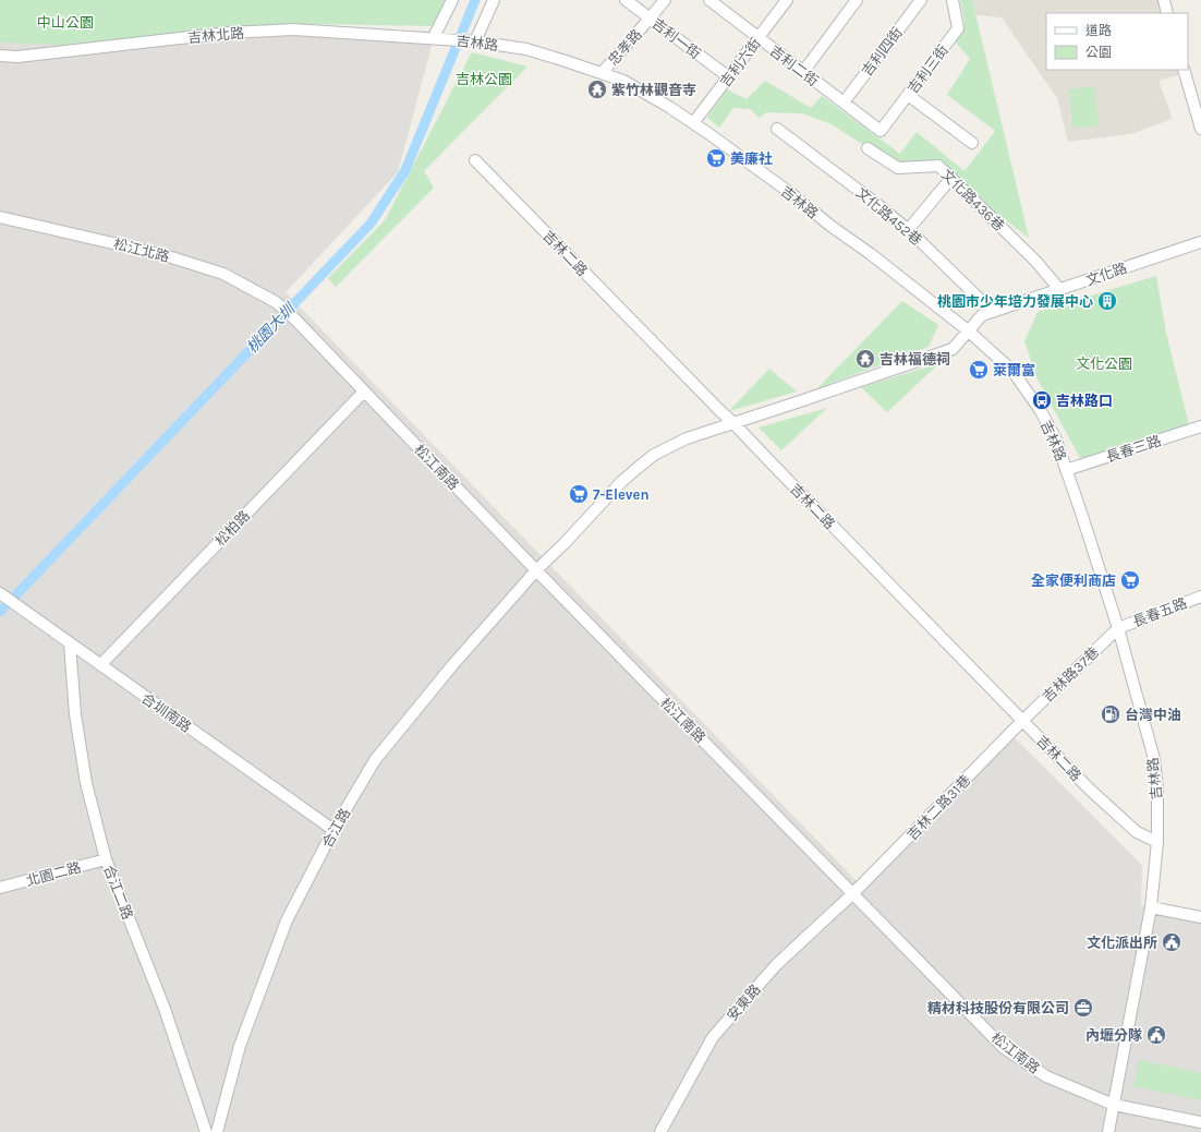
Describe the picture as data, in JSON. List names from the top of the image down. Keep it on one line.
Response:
{"streets":{"street":["吉林北路","吉利一街","吉林路","忠孝路","吉利四街","吉利六街","吉利二街","吉利三街","文化路436巷","文化路452巷","松江北路","吉林二路","文化路","長春三路","松江南路","松柏路","長春五路","吉林路37巷","合圳南路","吉林二路31巷","合江路","北園二路","合江二路","安東路"]},"crossings":[["吉林北路","吉林路"],["吉利一街","忠孝路"],["吉利一街","吉利六街"],["吉林路","忠孝路"],["吉林路","吉利六街"],["吉林路","吉林二路"],["吉林路","文化路"],["吉林路","長春三路"],["吉林路","松江南路"],["吉林路","長春五路"],["吉林路","吉林路37巷"],["吉利四街","吉利二街"],["吉利六街","吉利二街"],["吉利二街","吉利三街"],["文化路436巷","文化路"],["文化路452巷","文化路"],["松江北路","松江南路"],["吉林二路","文化路"],["吉林二路","吉林路37巷"],["吉林二路","吉林二路31巷"],["吉林二路","合江路"],["文化路","合江路"],["松江南路","松柏路"],["松江南路","吉林二路31巷"],["松江南路","合江路"],["松江南路","安東路"],["松柏路","合圳南路"],["長春五路","吉林路37巷"],["吉林路37巷","吉林二路31巷"],["合圳南路","合江路"],["合圳南路","合江二路"],["吉林二路31巷","安東路"],["北園二路","合江二路"]],"water":["桃園大圳"],"parks":["中山公園","吉林公園","文化公園"],"places":{"temple":["紫竹林觀音寺","吉林福德祠"],"supermarket":["美廉社","萊爾富","7-Eleven","全家便利商店"],"building":["桃園市少年培力發展中心"],"bus stop":["吉林路口"],"fuel station":["台灣中油"],"public building":["文化派出所","內壢分隊"],"office":["精材科技股份有限公司"]},"legend":["道路","公園"]}
